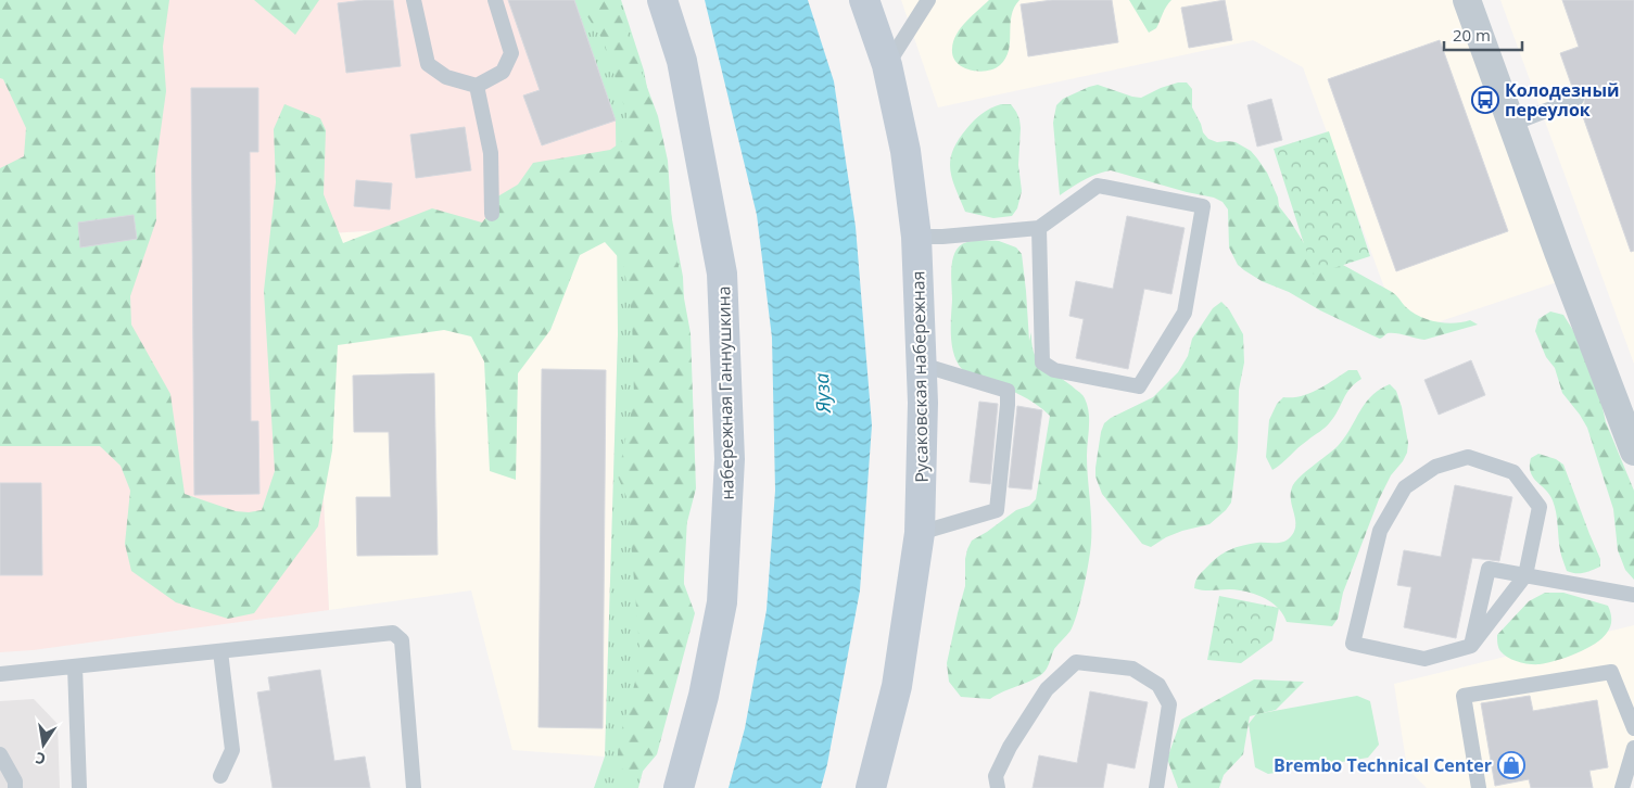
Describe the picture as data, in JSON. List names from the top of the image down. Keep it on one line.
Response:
{"streets":{"main road":["Русаковская набережная","набережная Ганнушкина"]},"water":["Яуза"],"places":{"bus stop":["Колодезный переулок"],"shop":["Brembo Technical Center"]},"scale_bar":"20 m","north":"bottom"}
